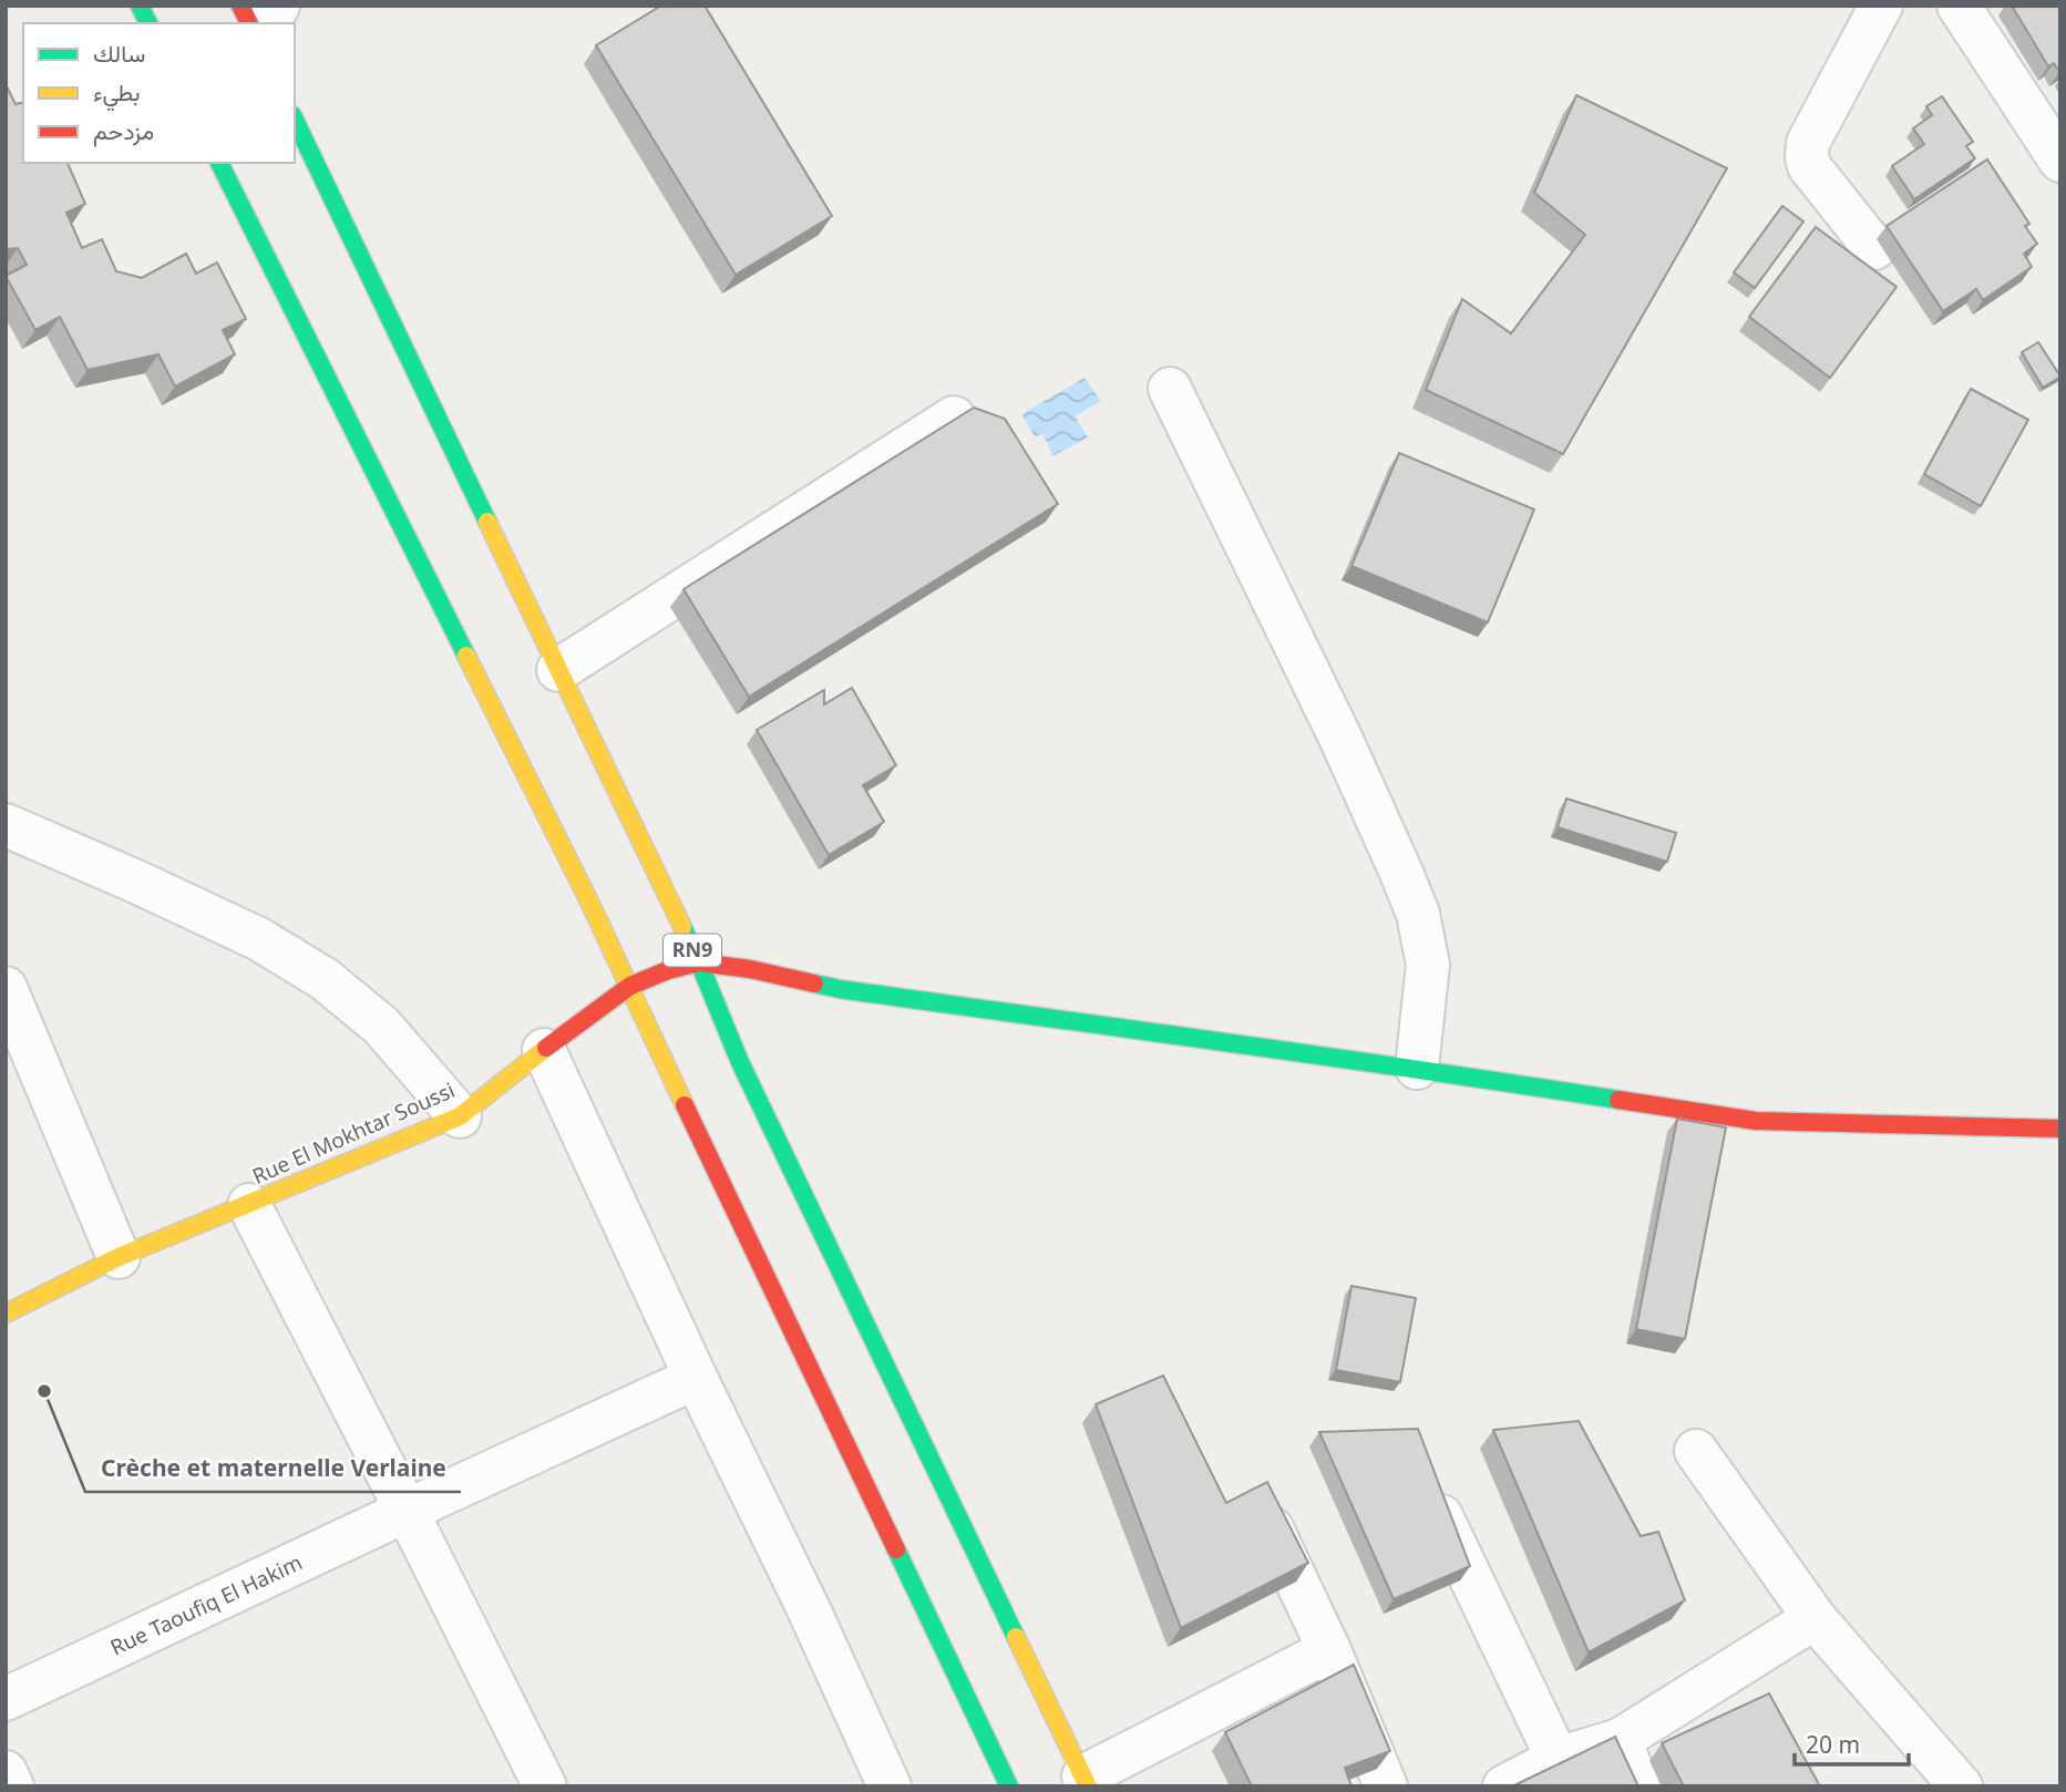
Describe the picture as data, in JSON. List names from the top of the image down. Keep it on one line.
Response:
{"streets":{"main road":["RN9","Rue El Mokhtar Soussi"],"street":["Rue Taoufiq El Hakim"]},"crossings":[["RN9","Rue El Mokhtar Soussi"]],"places":["Crèche et maternelle Verlaine"],"legend":["سالك","بطيء","مزدحم"],"scale_bar":"20 m"}
